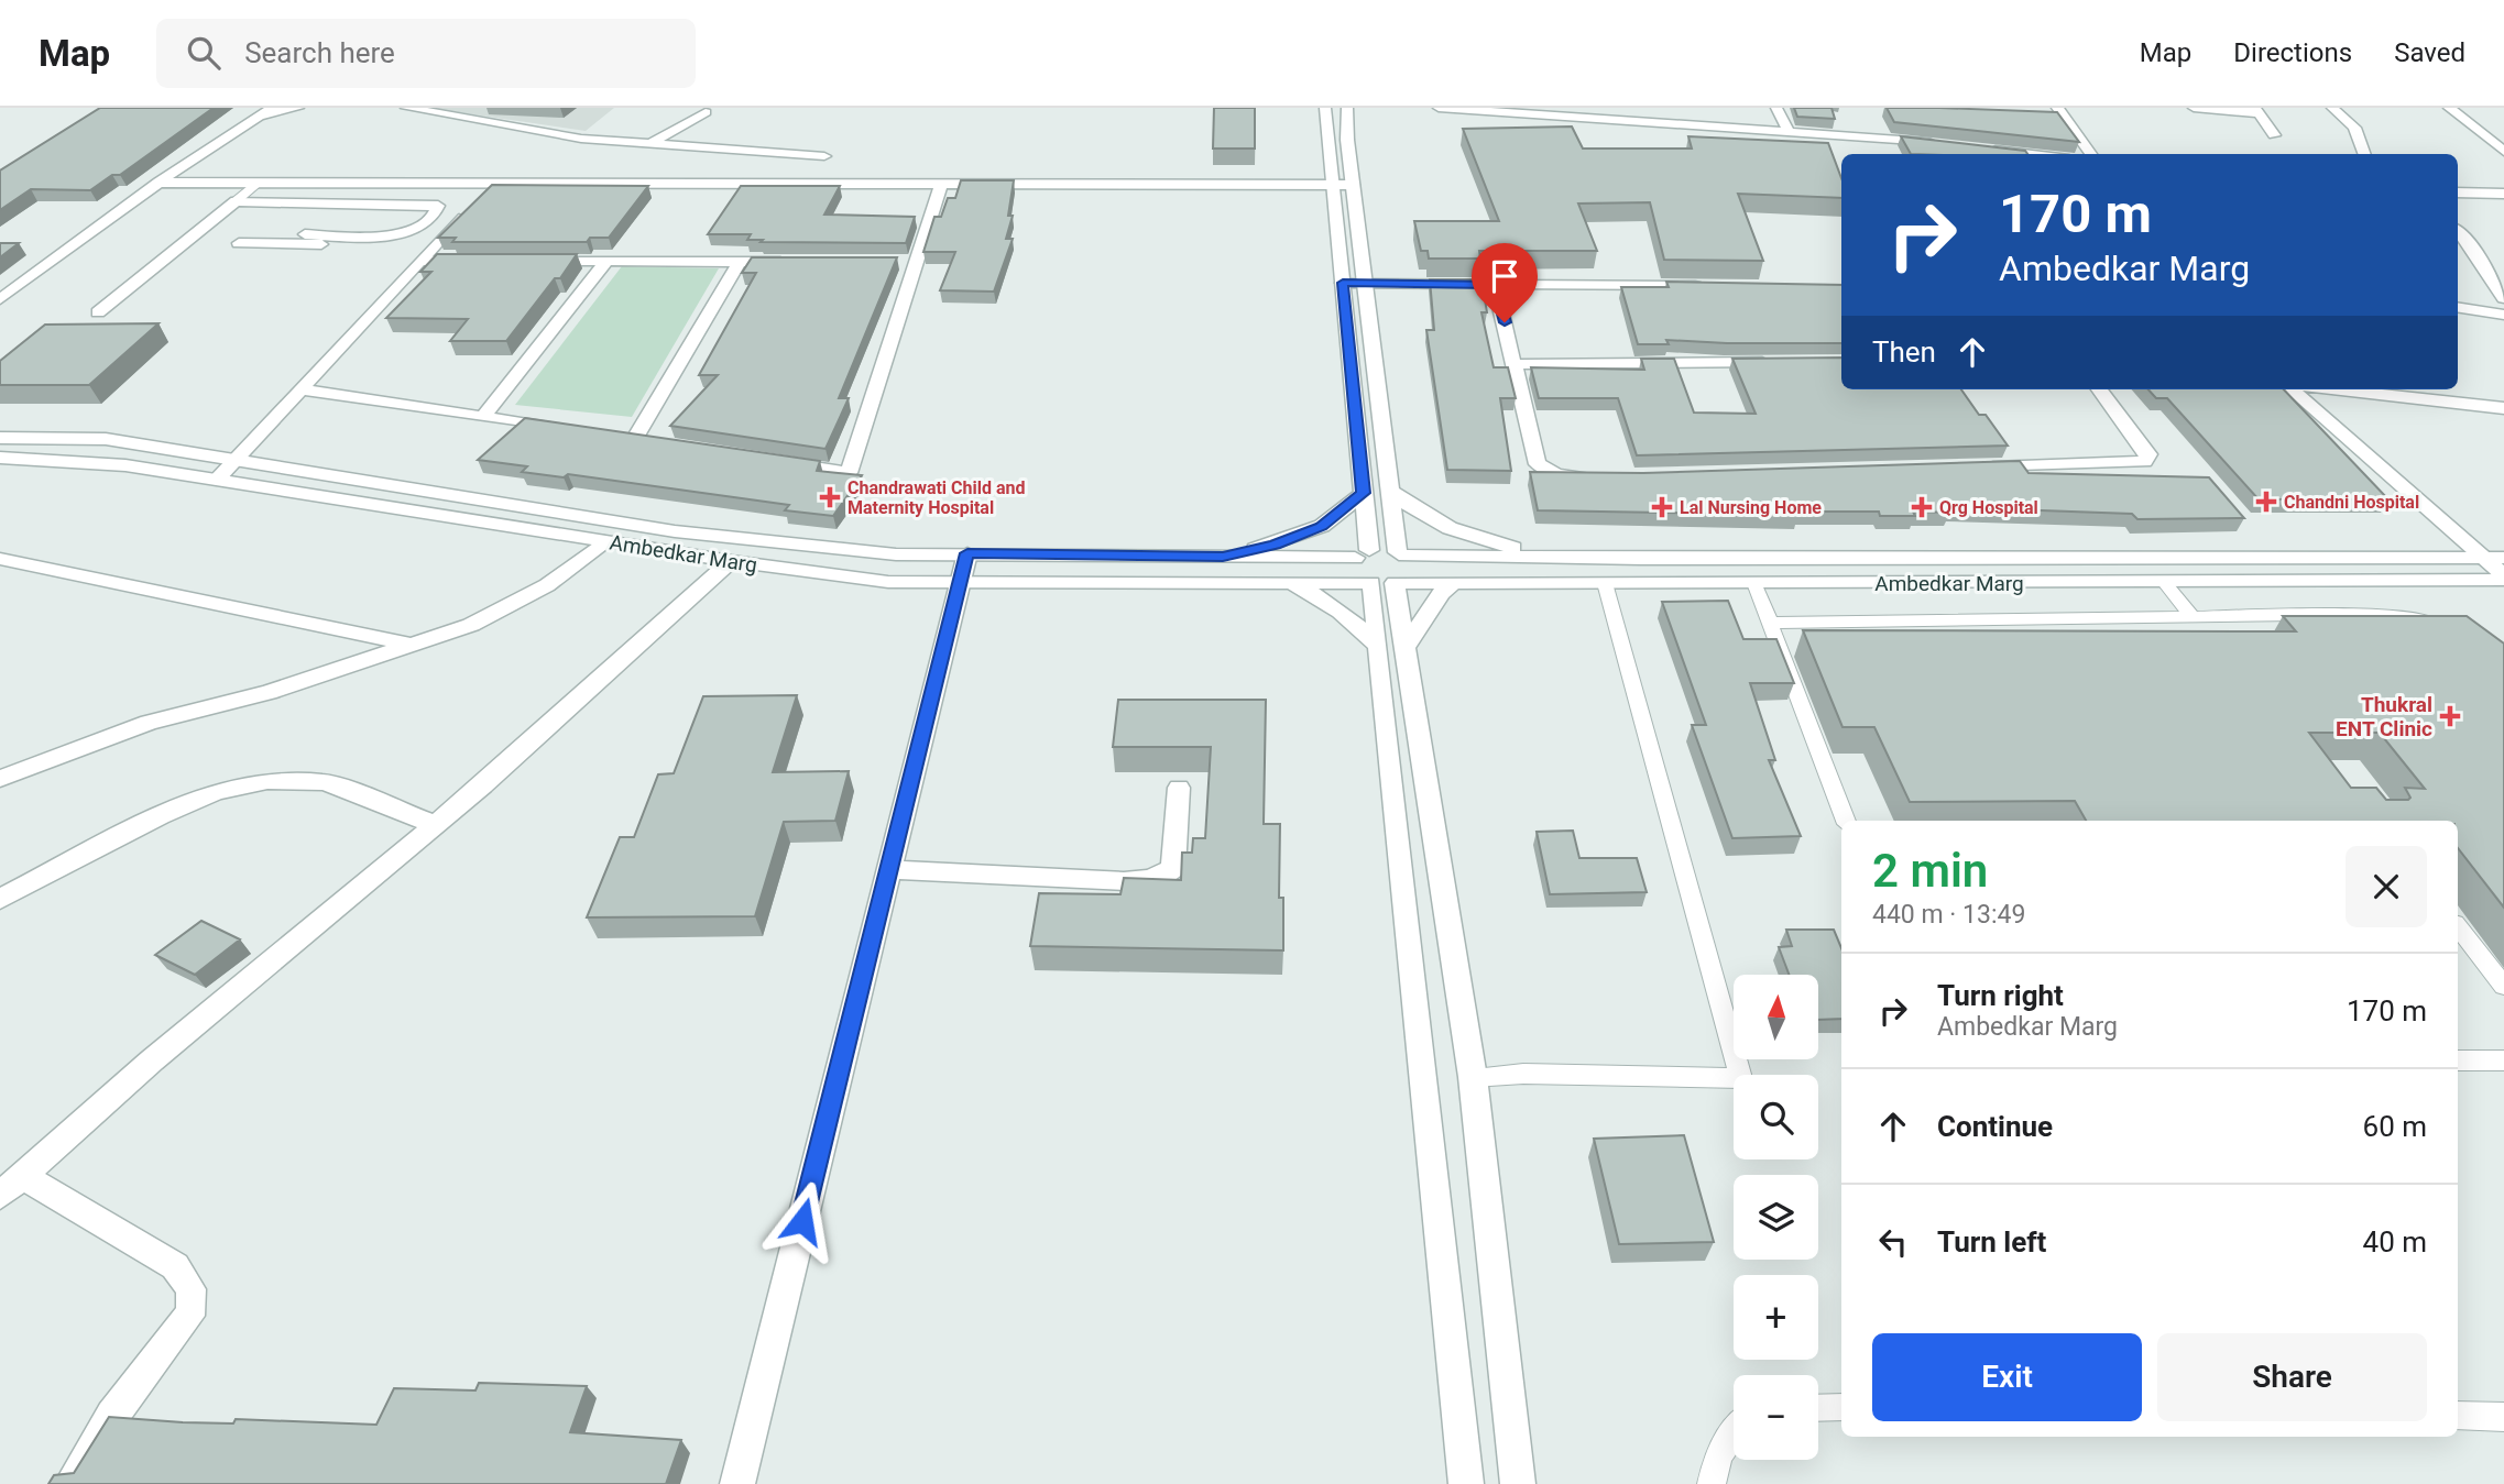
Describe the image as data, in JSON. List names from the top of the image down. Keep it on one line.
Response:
{"streets":{"street":["Ambedkar Marg"]},"places":{"health":["Chandrawati Child and Maternity Hospital","Chandni Hospital","Lal Nursing Home","Qrg Hospital","Thukral ENT Clinic"]},"north":"top","page":{"header":"Map","search":"Search here","nav":["Map","Directions","Saved"],"turn":["170 m","Ambedkar Marg"],"then":"Then","heading":["2 min","440 m · 13:49"],"list":[{"name":"Turn right","note":"Ambedkar Marg","value":"170 m"},{"name":"Continue","value":"60 m"},{"name":"Turn left","value":"40 m"}],"map_buttons":["+","−"],"buttons":["Exit","Share"]}}
